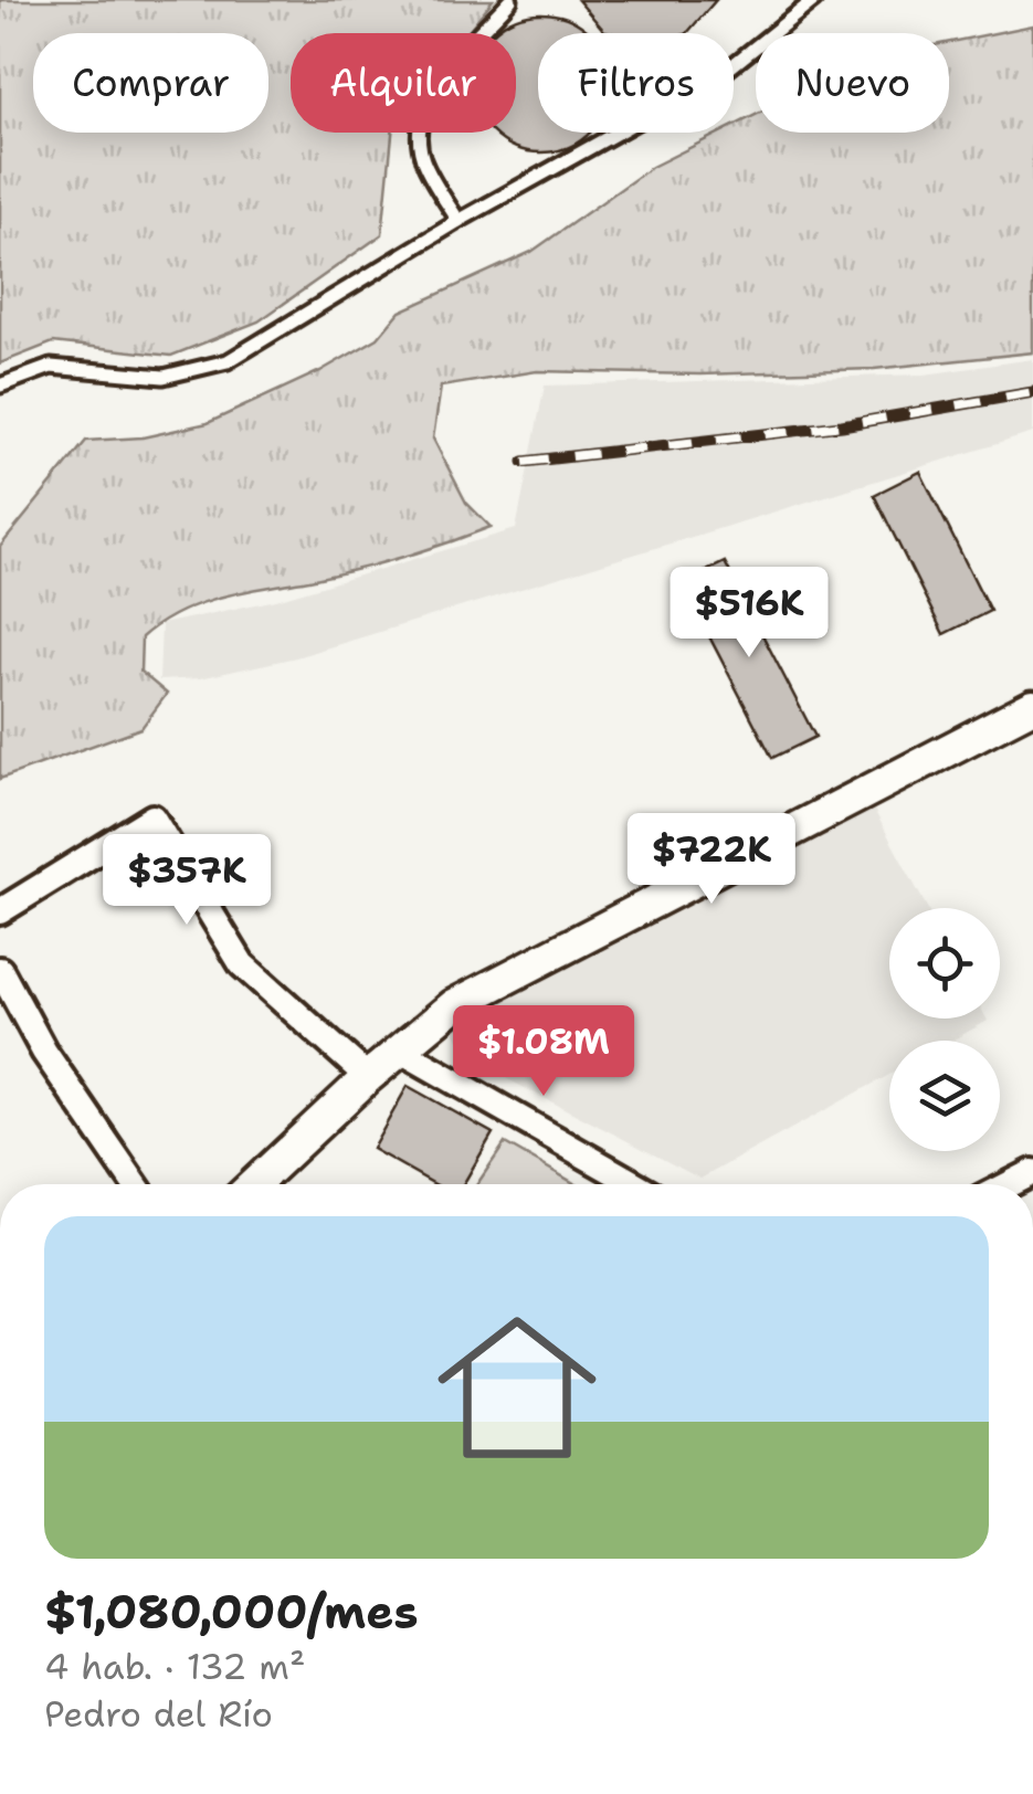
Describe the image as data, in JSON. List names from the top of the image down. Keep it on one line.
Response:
{"page":{"chip":["Comprar","Alquilar","Filtros","Nuevo"],"price":["$516K","$722K","$357K","$1.08M"],"list":[{"name":"$1,080,000/mes","note":"4 hab. · 132 m² · Pedro del Río"}]}}
